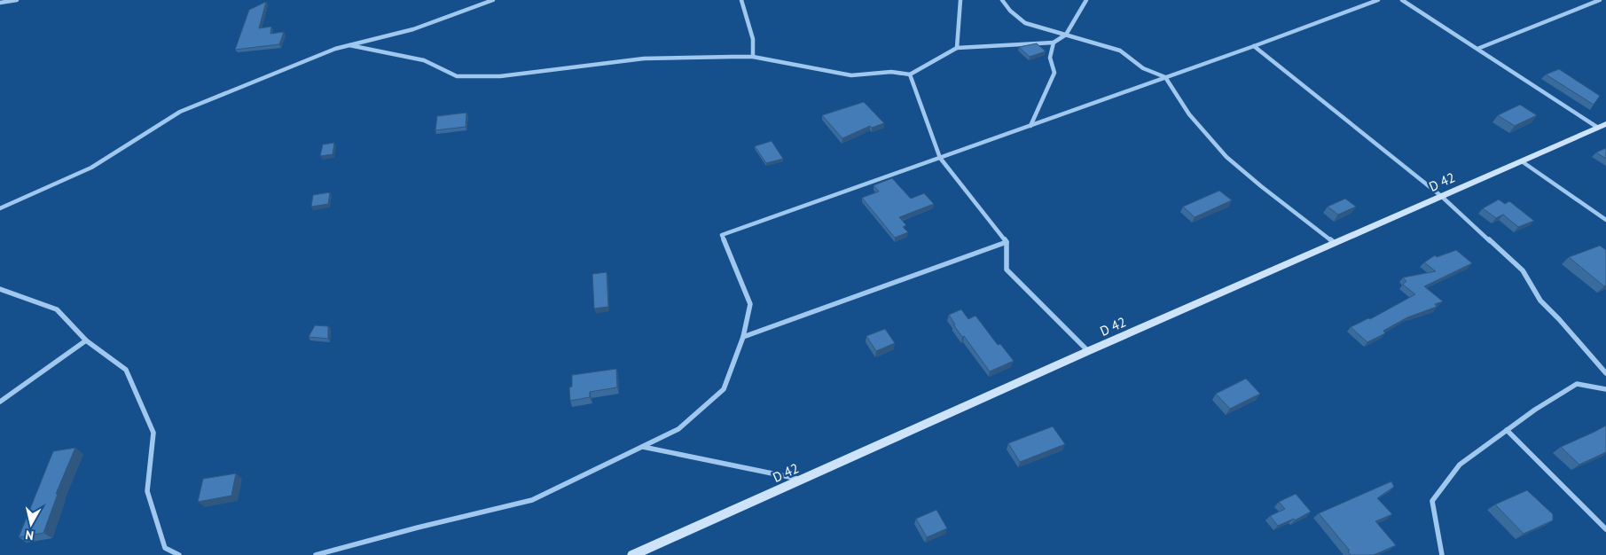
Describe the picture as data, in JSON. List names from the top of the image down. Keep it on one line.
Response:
{"streets":{"street":["D 42"]},"north":"bottom"}
